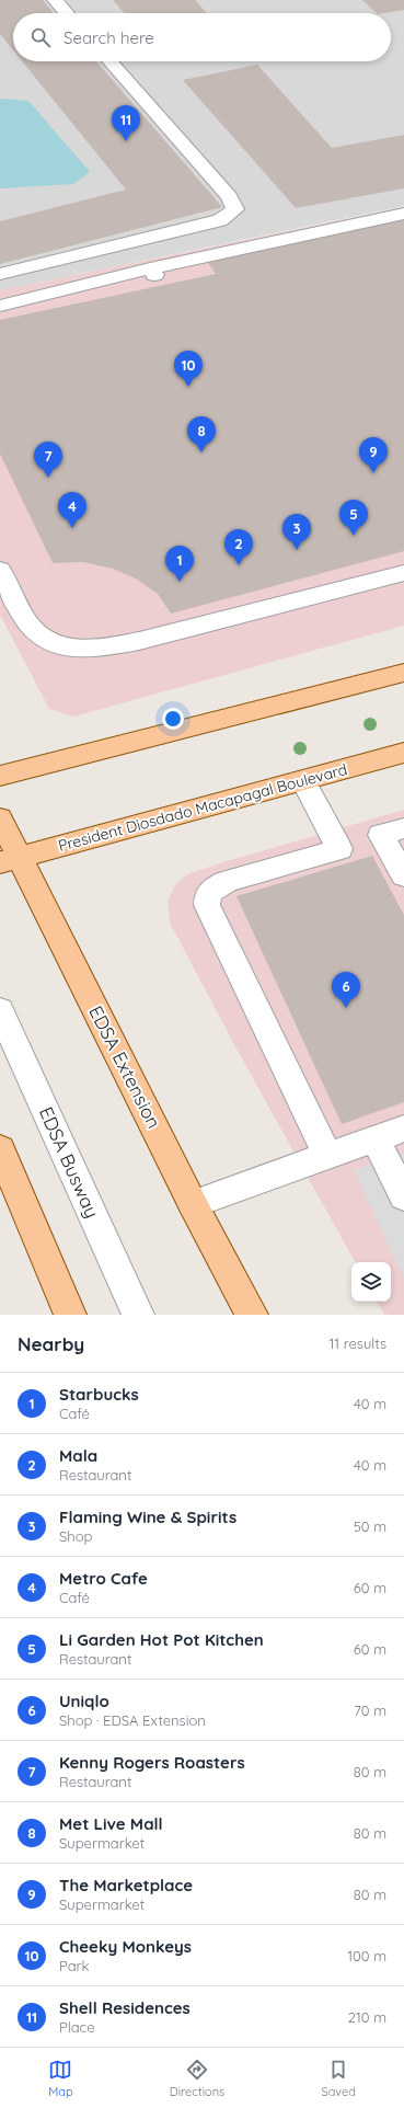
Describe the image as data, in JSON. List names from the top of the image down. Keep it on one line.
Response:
{"streets":{"main road":["President Diosdado Macapagal Boulevard","EDSA Extension"],"lane":["EDSA Busway"]},"crossings":[["President Diosdado Macapagal Boulevard","EDSA Extension"]],"page":{"search":"Search here","pins":["11","10","8","9","7","4","5","3","2","1","6"],"heading":["Nearby","11 results"],"list":[{"mark":"1","name":"Starbucks","note":"Café","value":"40 m"},{"mark":"2","name":"Mala","note":"Restaurant","value":"40 m"},{"mark":"3","name":"Flaming Wine & Spirits","note":"Shop","value":"50 m"},{"mark":"4","name":"Metro Cafe","note":"Café","value":"60 m"},{"mark":"5","name":"Li Garden Hot Pot Kitchen","note":"Restaurant","value":"60 m"},{"mark":"6","name":"Uniqlo","note":"Shop · EDSA Extension","value":"70 m"},{"mark":"7","name":"Kenny Rogers Roasters","note":"Restaurant","value":"80 m"},{"mark":"8","name":"Met Live Mall","note":"Supermarket","value":"80 m"},{"mark":"9","name":"The Marketplace","note":"Supermarket","value":"80 m"},{"mark":"10","name":"Cheeky Monkeys","note":"Park","value":"100 m"},{"mark":"11","name":"Shell Residences","note":"Place","value":"210 m"}],"nav":["Map","Directions","Saved"]}}
